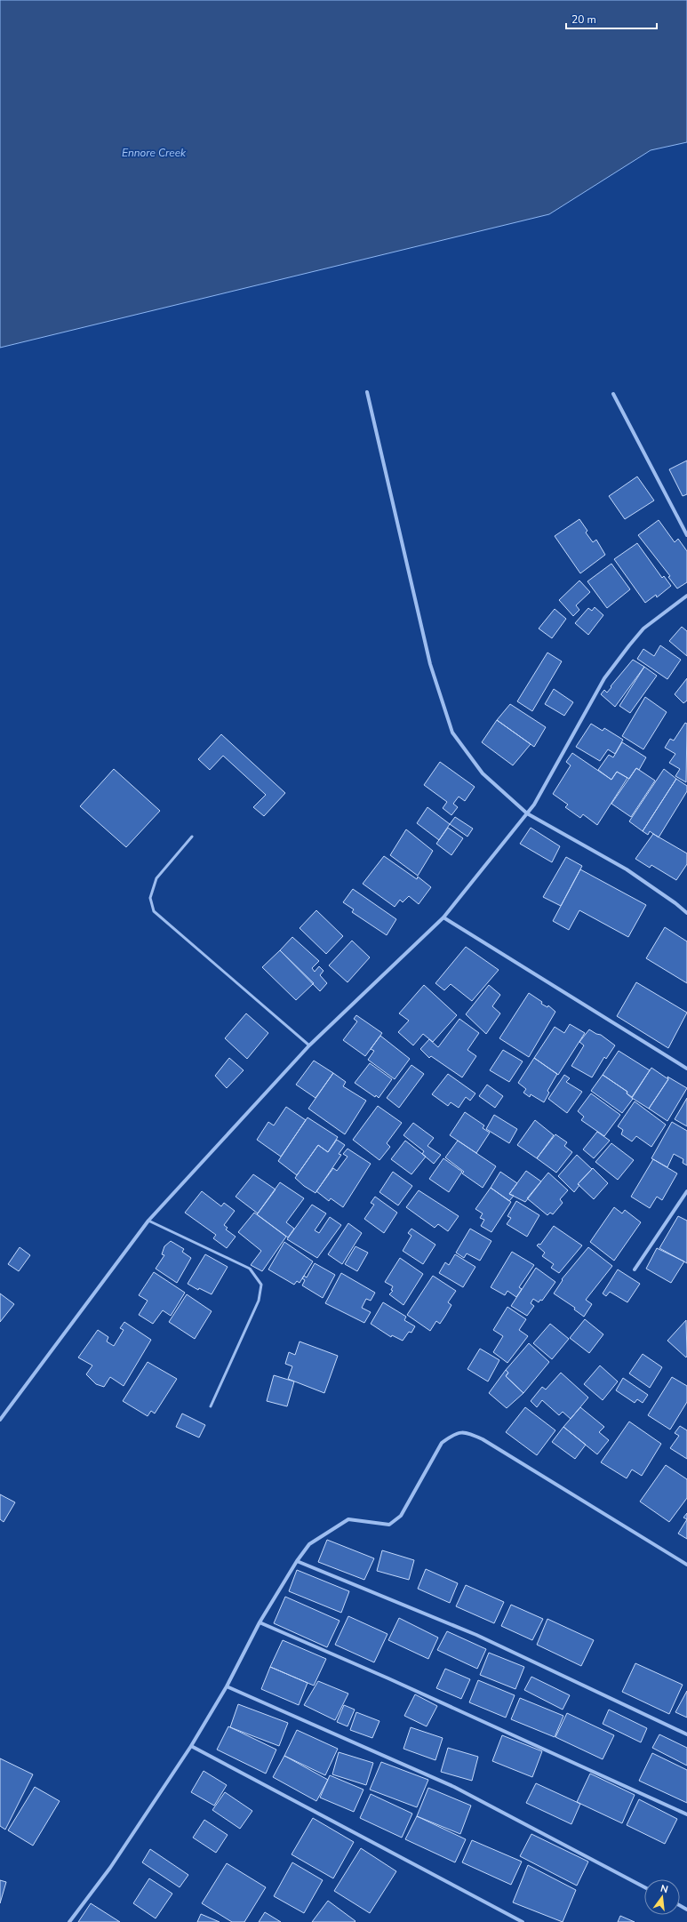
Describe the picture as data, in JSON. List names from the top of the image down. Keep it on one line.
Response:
{"water":["Ennore Creek"],"scale_bar":"20 m","north":"top"}
